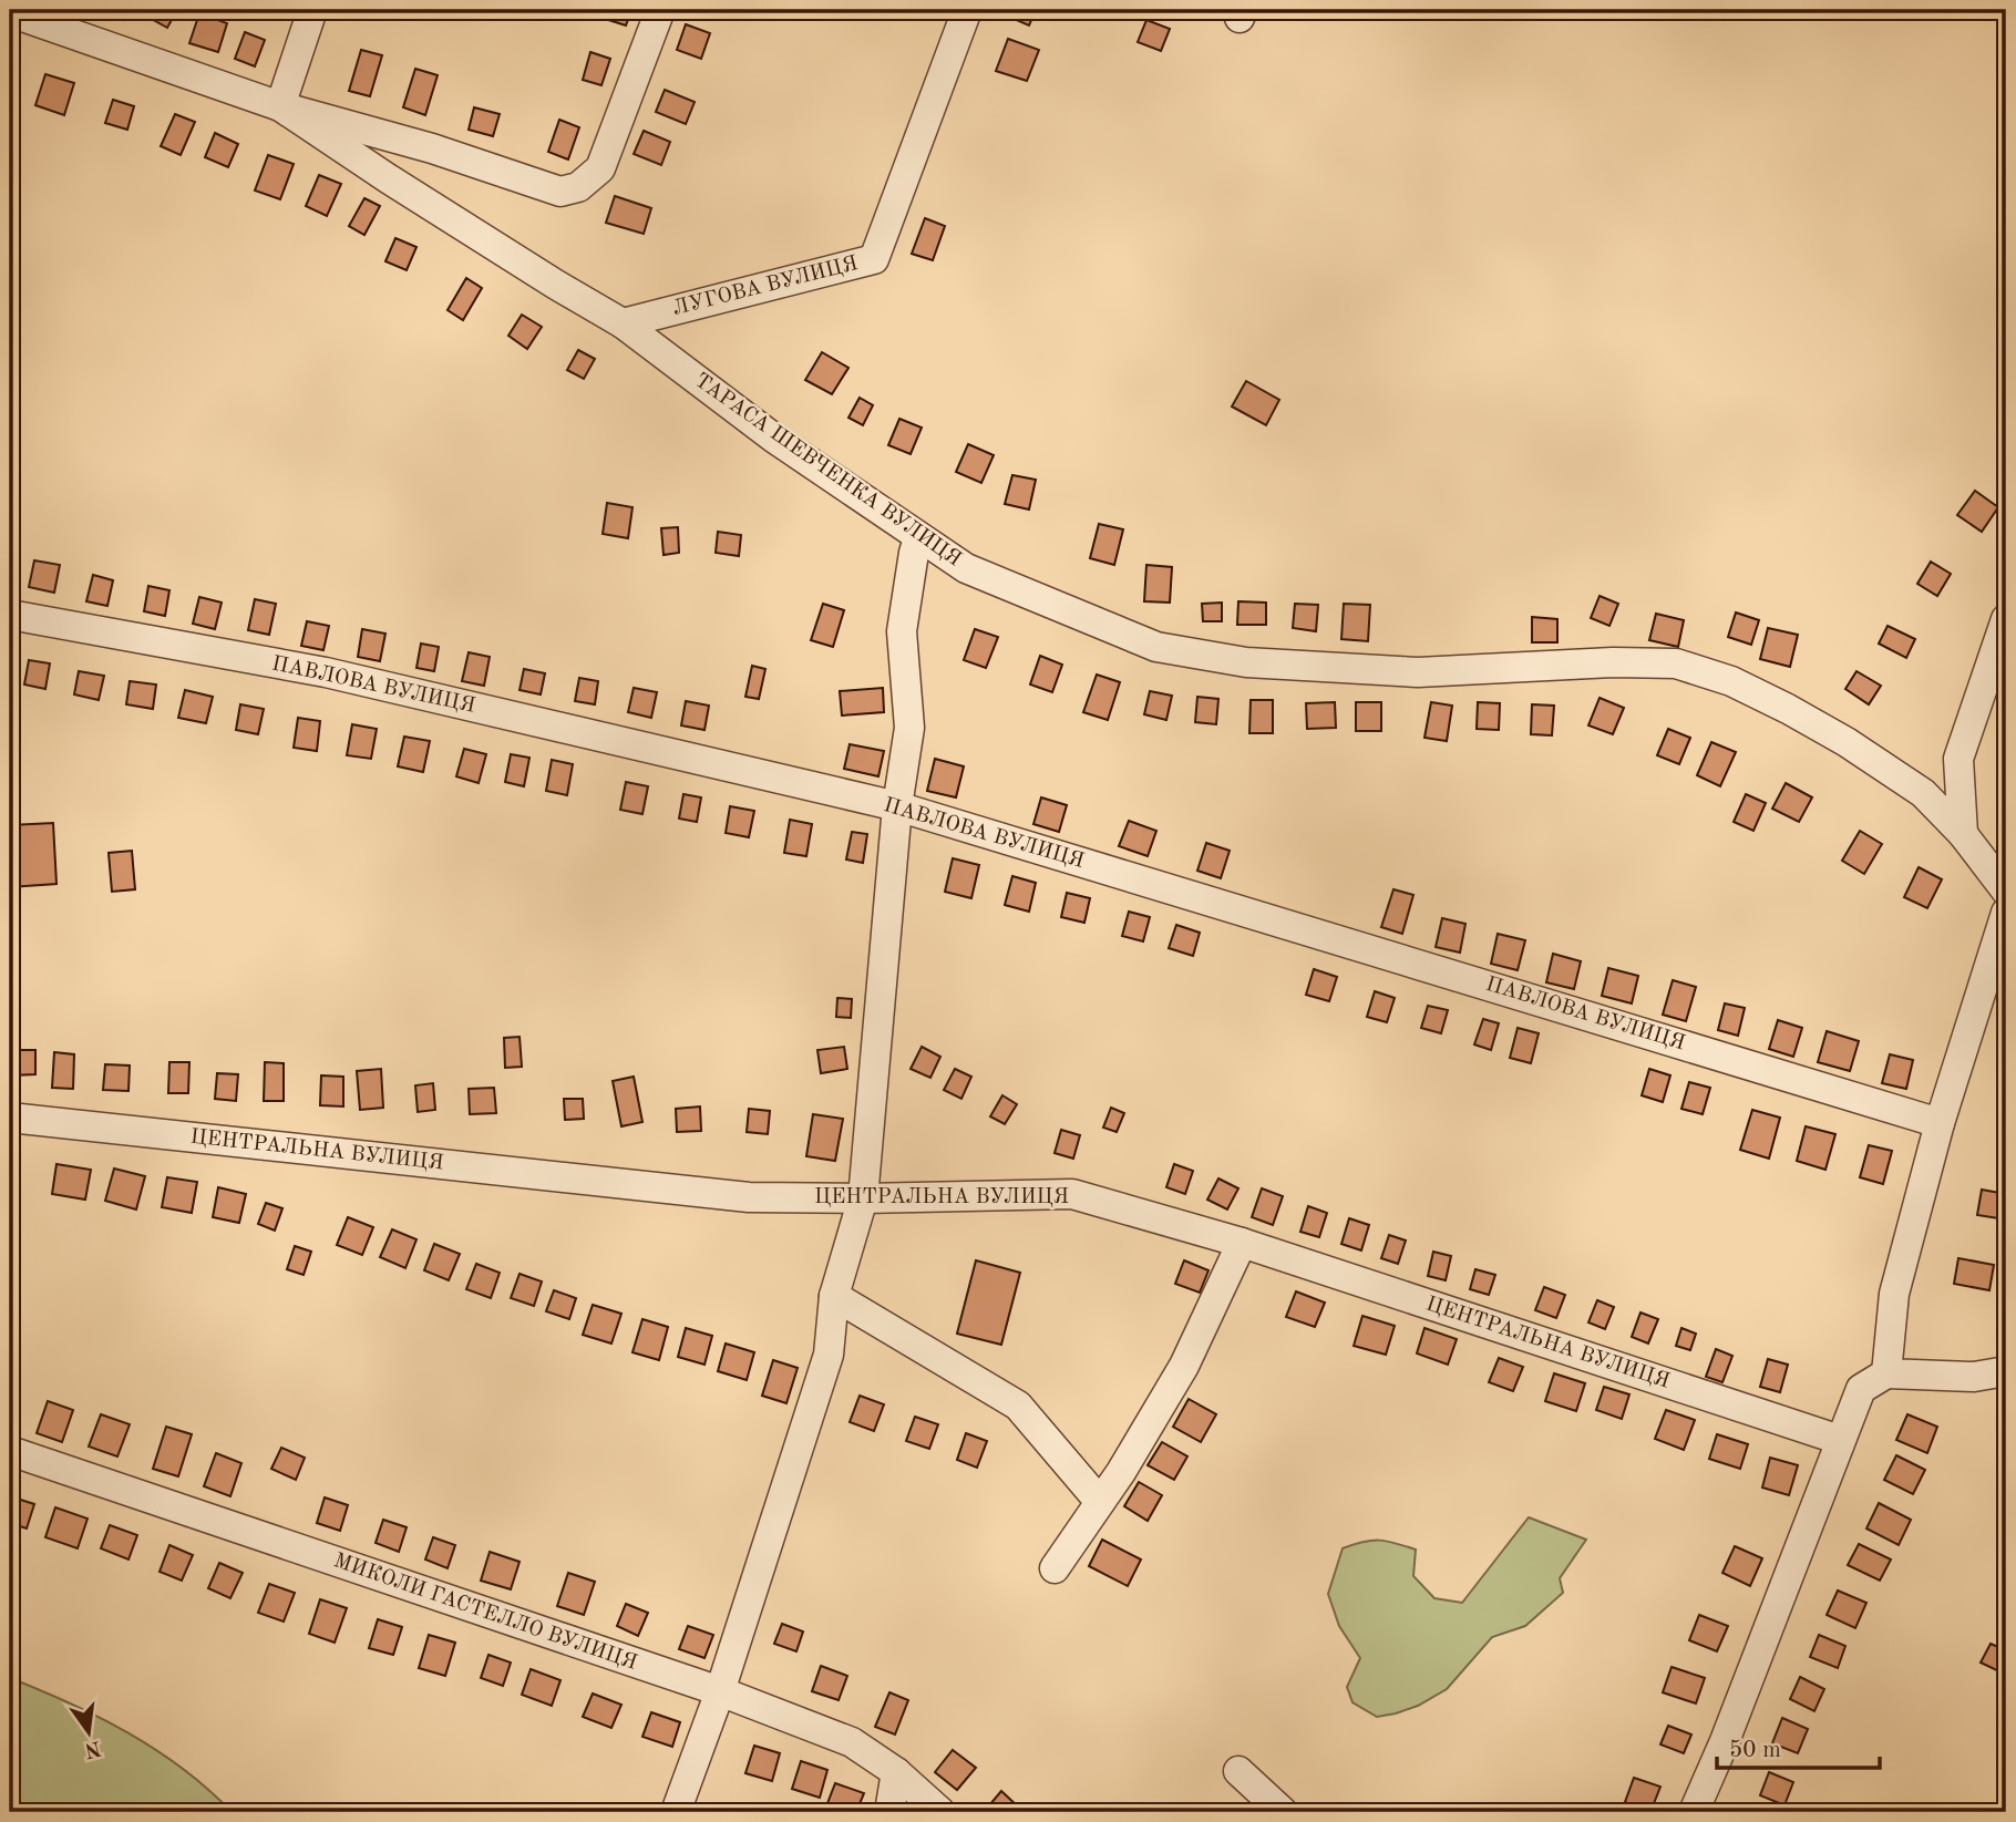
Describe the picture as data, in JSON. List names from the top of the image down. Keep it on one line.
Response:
{"streets":{"street":["ЛУГОВА ВУЛИЦЯ","ТАРАСА ШЕВЧЕНКА ВУЛИЦЯ","ПАВЛОВА ВУЛИЦЯ","ЦЕНТРАЛЬНА ВУЛИЦЯ","МИКОЛИ ГАСТЕЛЛО ВУЛИЦЯ"]},"crossings":[["ЛУГОВА ВУЛИЦЯ","ТАРАСА ШЕВЧЕНКА ВУЛИЦЯ"]],"scale_bar":"50 m","north":"bottom"}
